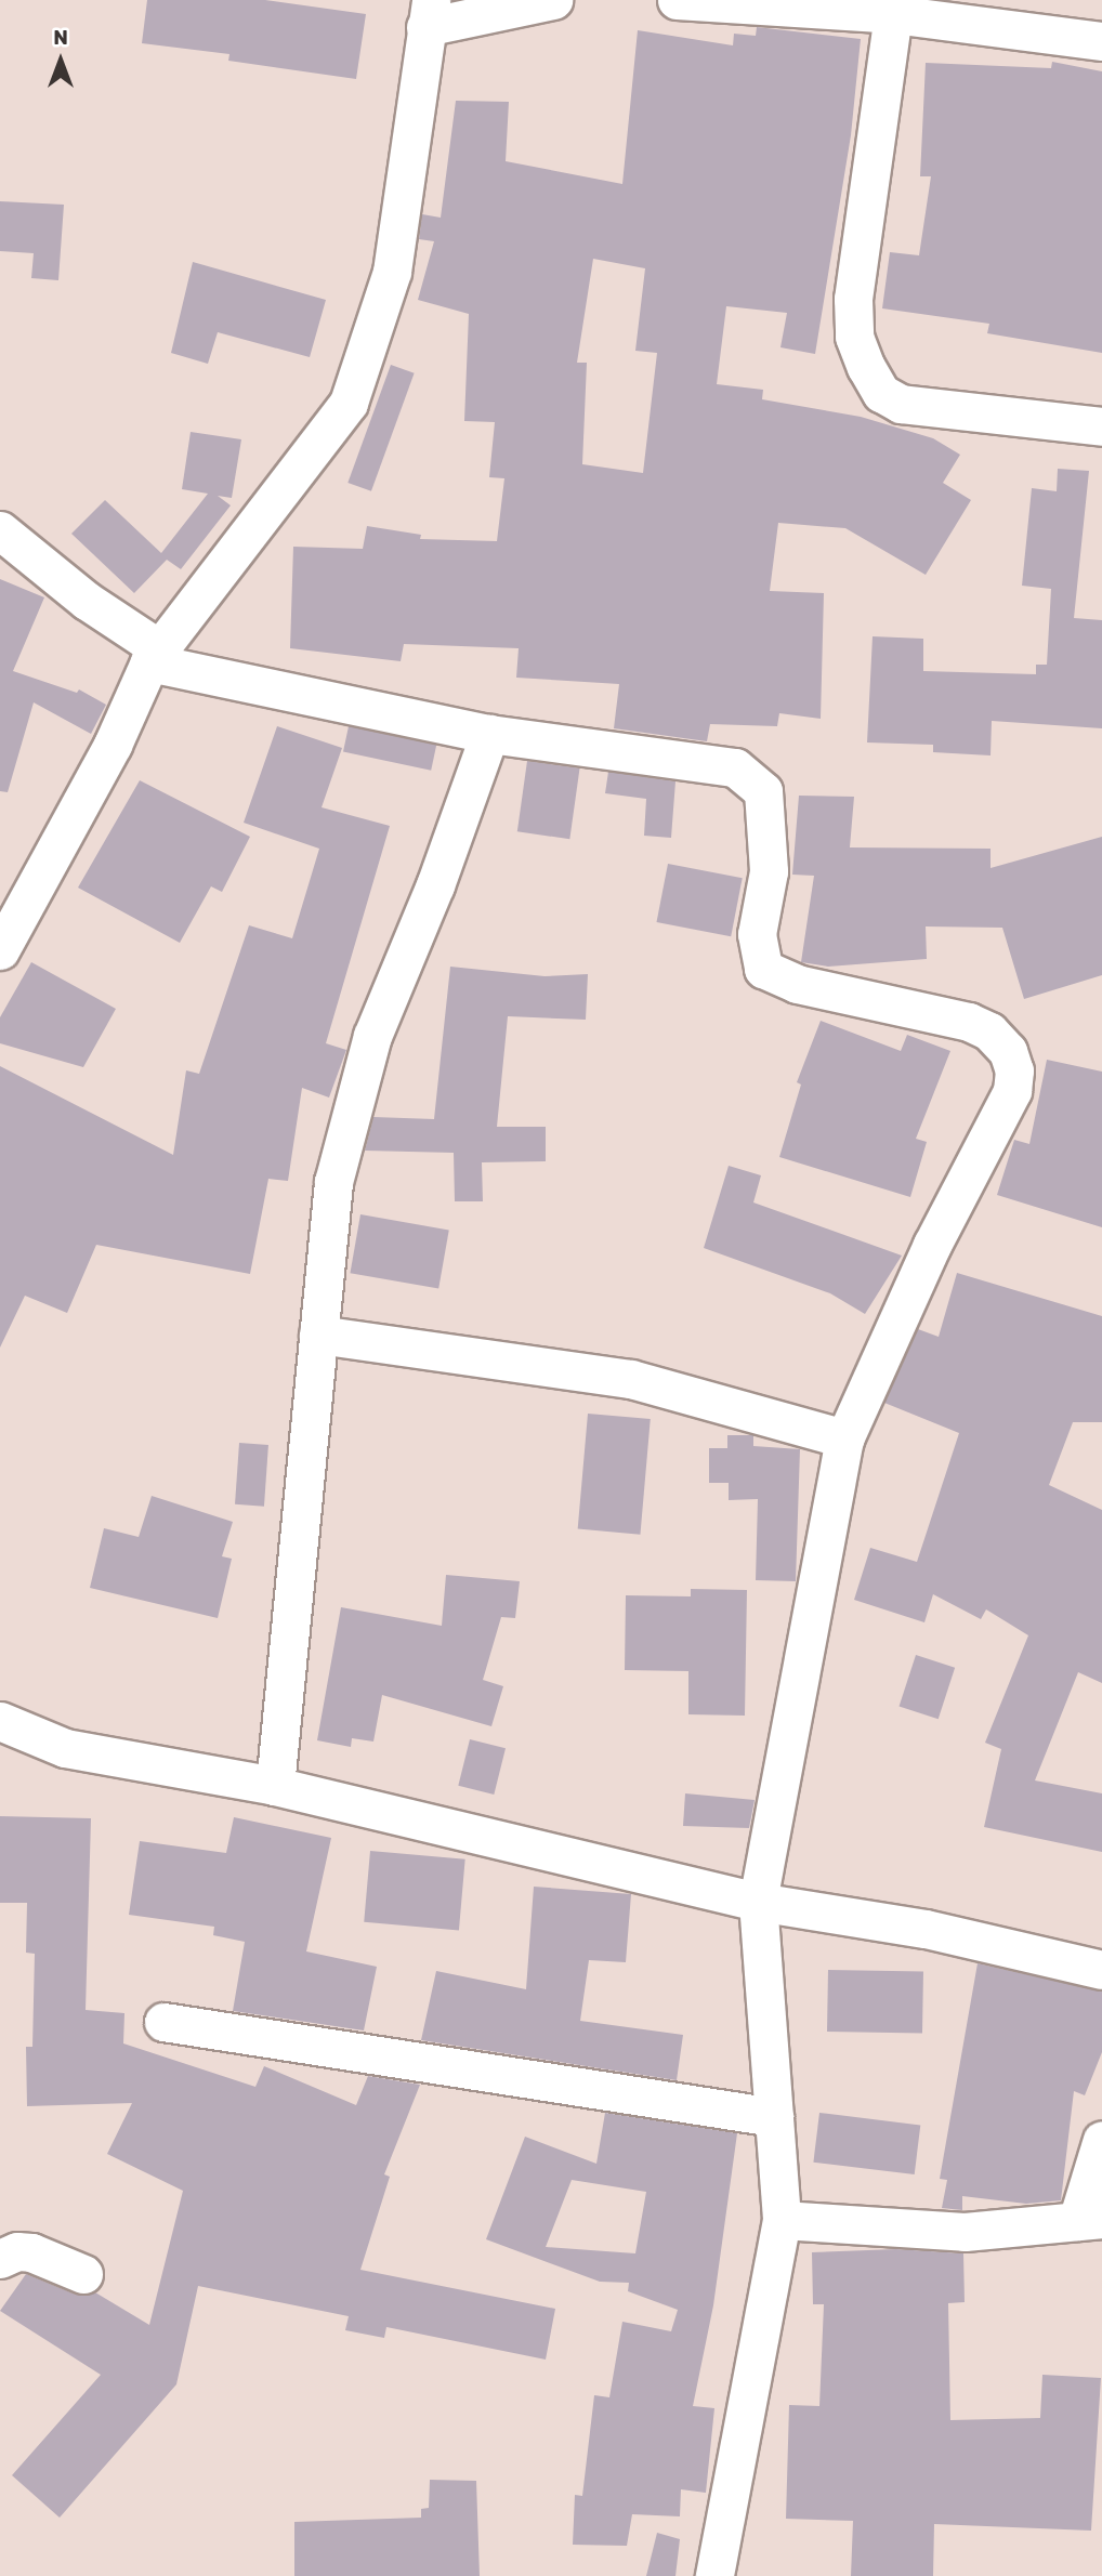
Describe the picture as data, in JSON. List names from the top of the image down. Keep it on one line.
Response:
{"north":"top"}
